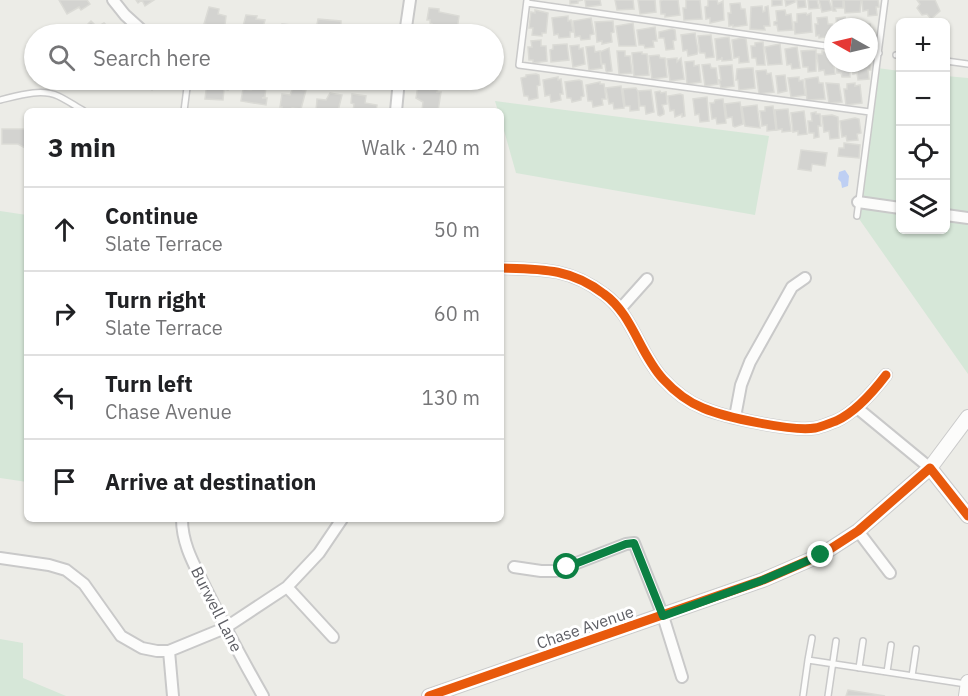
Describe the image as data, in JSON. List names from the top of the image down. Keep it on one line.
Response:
{"streets":{"main road":["Chase Avenue"],"street":["Burwell Lane"]},"north":"left","page":{"map_buttons":["+","−"],"search":"Search here","heading":["3 min","Walk · 240 m"],"list":[["Continue","Slate Terrace","50 m"],["Turn right","Slate Terrace","60 m"],["Turn left","Chase Avenue","130 m"],"Arrive at destination"]}}
